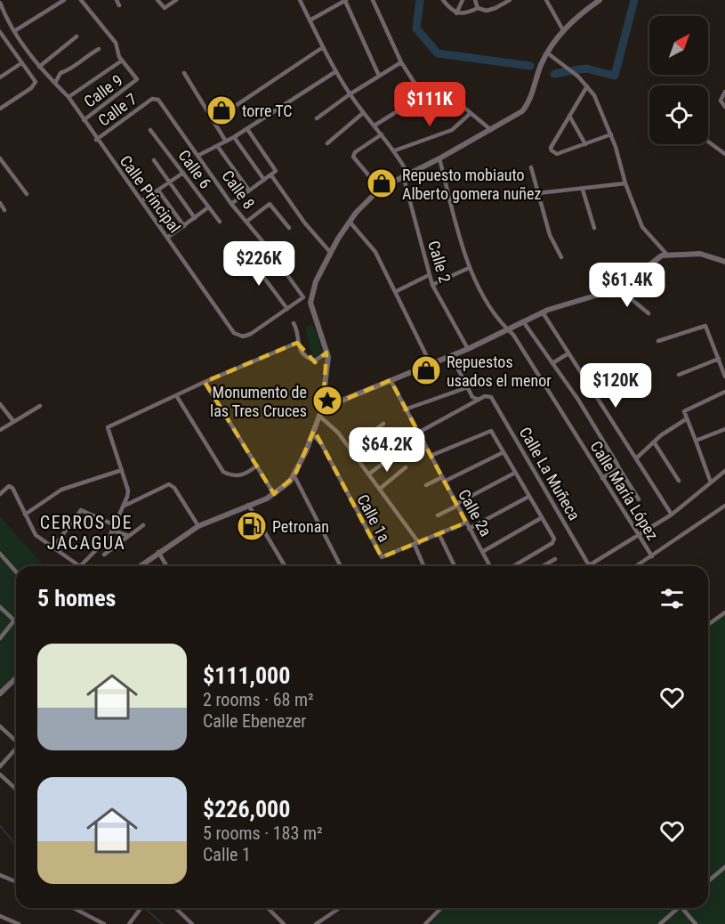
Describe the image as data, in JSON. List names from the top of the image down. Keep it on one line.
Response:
{"streets":{"street":["Calle 9","Calle 7","Calle 6","Calle 8","Calle Principal","Calle 2","Calle La Muñeca","Calle María López","Calle 2a","Calle 1a"]},"crossings":[["Calle 9","Calle Principal"],["Calle 7","Calle 8"],["Calle 7","Calle Principal"],["Calle 8","Calle Principal"]],"districts":["CERROS DE JACAGUA"],"places":{"shop":["torre TC","Repuesto mobiauto Alberto gomera nuñez","Repuestos usados el menor"],"place":["Monumento de las Tres Cruces"],"fuel station":["Petronan"]},"north":"top right","page":{"price":["$111K","$226K","$61.4K","$120K","$64.2K"],"heading":"5 homes","list":[{"name":"$111,000","note":"2 rooms · 68 m² · Calle Ebenezer"},{"name":"$226,000","note":"5 rooms · 183 m² · Calle 1"}]}}
